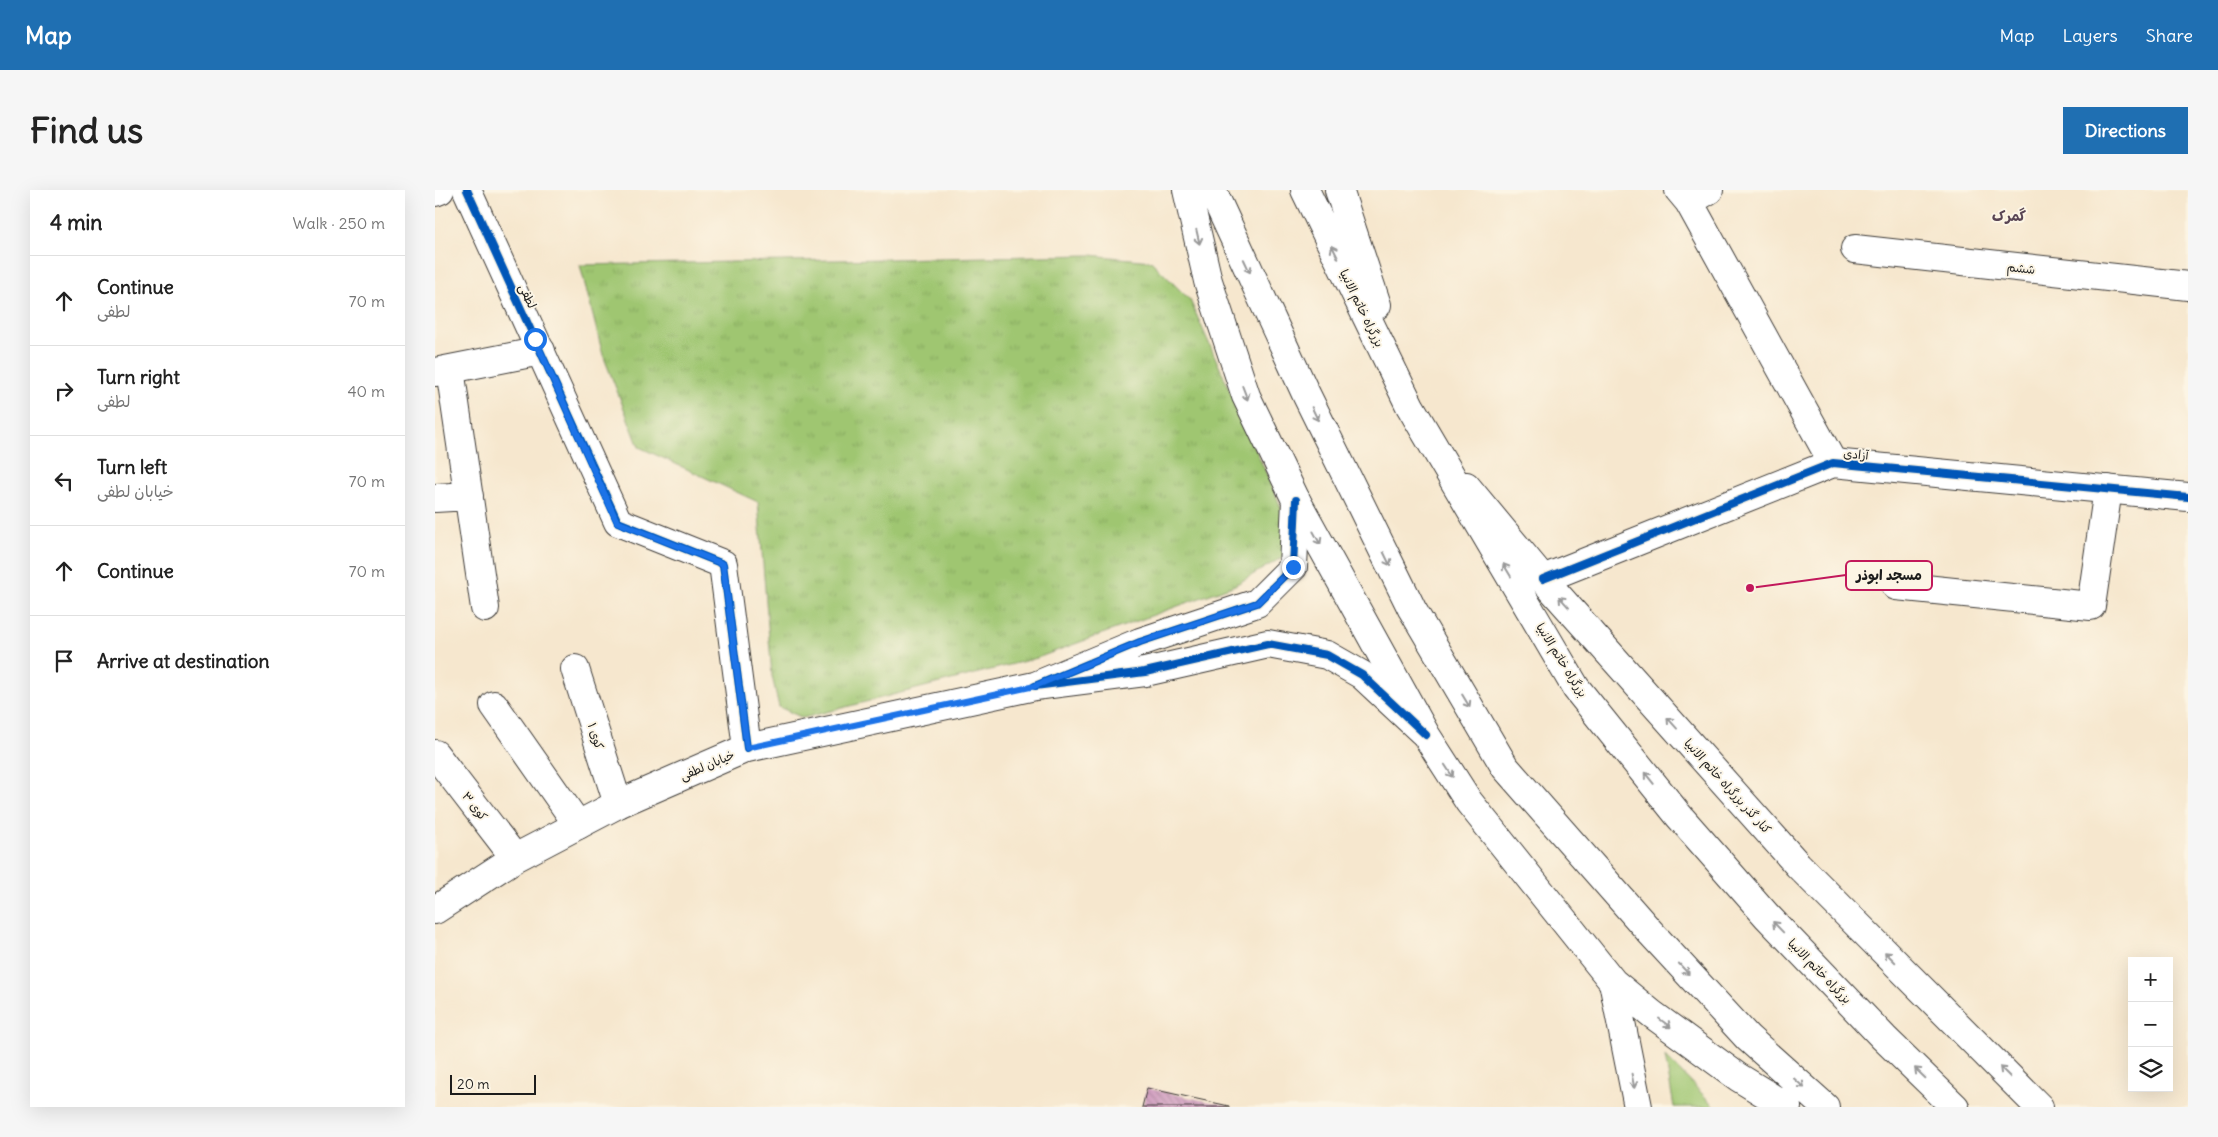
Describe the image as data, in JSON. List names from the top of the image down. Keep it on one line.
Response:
{"streets":{"main road":["ششم","لطفی","بزرگراه خاتم الانبیا","آزادی","کوی ۱","خیابان لطفی","کنار گذر بزرگراه خاتم الانبیا","کوی ۳"]},"crossings":[["لطفی","خیابان لطفی"],["بزرگراه خاتم الانبیا","کنار گذر بزرگراه خاتم الانبیا"],["آزادی","کنار گذر بزرگراه خاتم الانبیا"],["کوی ۱","خیابان لطفی"],["خیابان لطفی","کوی ۳"]],"districts":["گمرک"],"places":["مسجد ابوذر"],"scale_bar":"20 m","page":{"header":"Map","nav":["Map","Layers","Share"],"buttons":"Directions","title":"Find us","heading":["4 min","Walk · 250 m"],"list":[["Continue","لطفی","70 m"],["Turn right","لطفی","40 m"],["Turn left","خیابان لطفی","70 m"],["Continue","70 m"],"Arrive at destination"],"map_buttons":["+","−"],"scale":"20 m"}}
